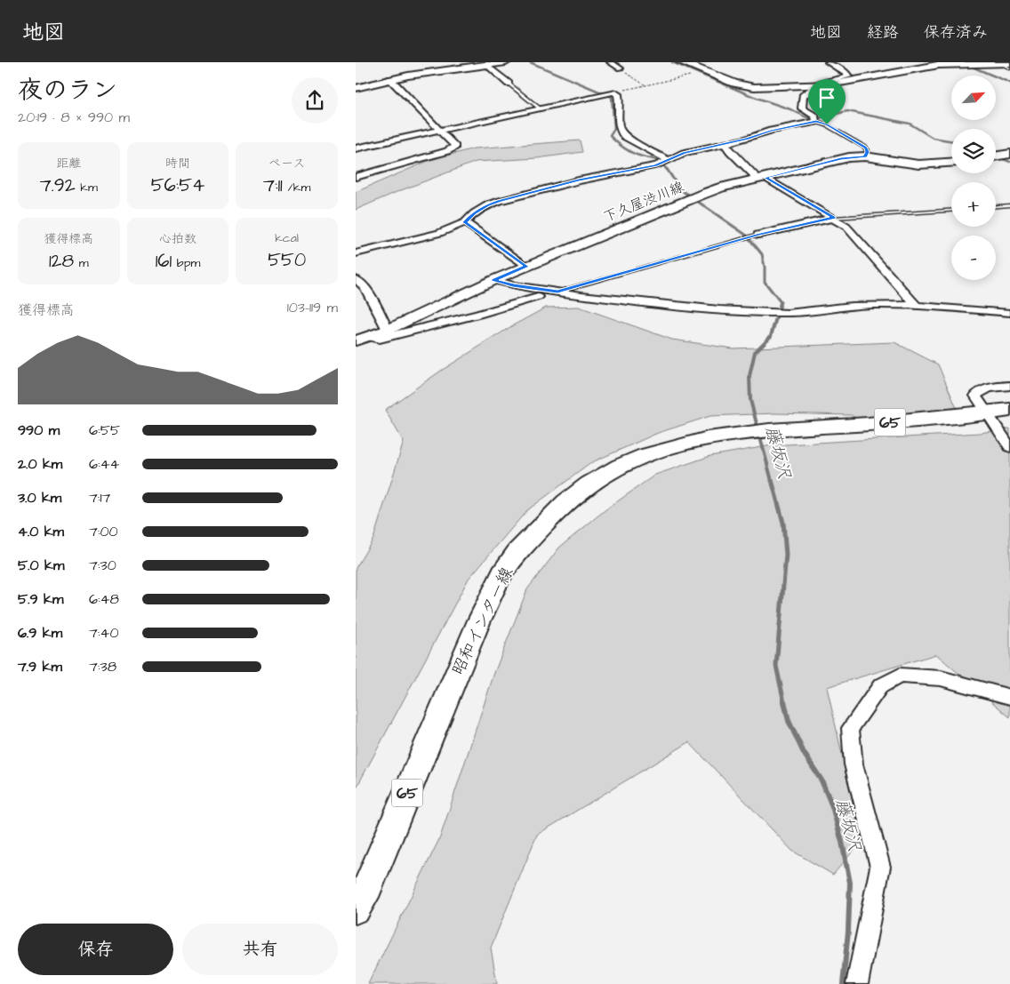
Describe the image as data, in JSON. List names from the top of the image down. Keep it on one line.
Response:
{"streets":{"main road":["下久屋渋川線","65","昭和インター線"]},"water":["藤坂沢"],"north":"top right","page":{"header":"地図","nav":["地図","経路","保存済み"],"heading":["夜のラン","20:19 · 8 × 990 m"],"map_buttons":["+","−"],"stats":[["距離","7.92 km"],["時間","56:54"],["ペース","7:11 /km"],["獲得標高","128 m"],["心拍数","161 bpm"],["kcal","550"]],"chart":["獲得標高","103–119 m"],"list":[{"name":"990 m","note":"6:55"},{"name":"2.0 km","note":"6:44"},{"name":"3.0 km","note":"7:17"},{"name":"4.0 km","note":"7:00"},{"name":"5.0 km","note":"7:30"},{"name":"5.9 km","note":"6:48"},{"name":"6.9 km","note":"7:40"},{"name":"7.9 km","note":"7:38"}],"buttons":["保存","共有"]}}
